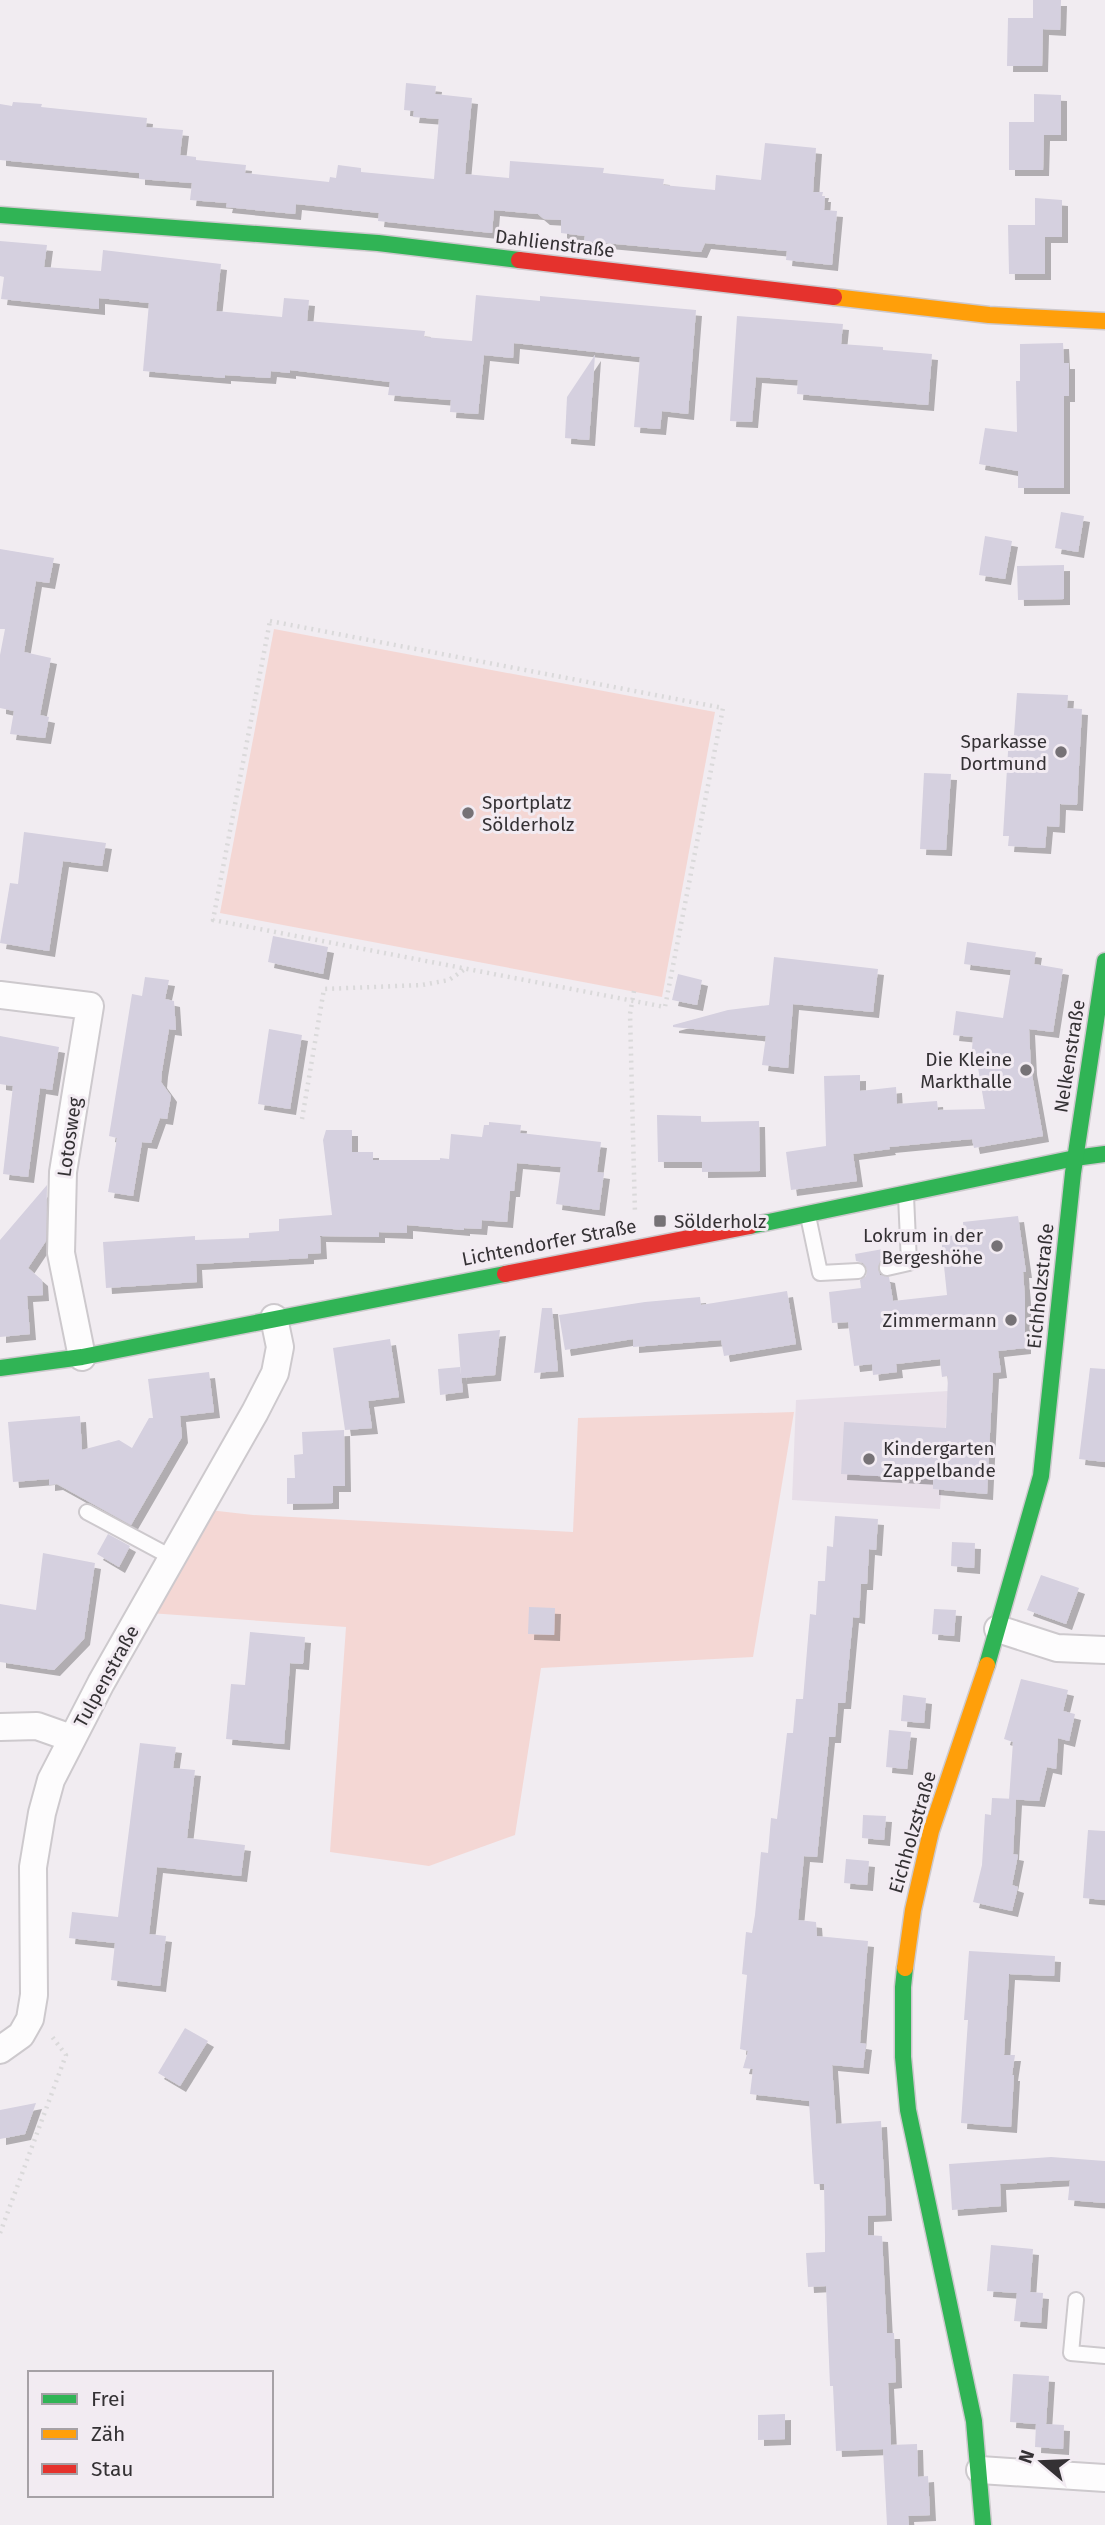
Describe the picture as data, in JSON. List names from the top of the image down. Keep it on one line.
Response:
{"streets":{"street":["Dahlienstraße","Nelkenstraße","Lotosweg","Lichtendorfer Straße","Eichholzstraße","Tulpenstraße"]},"crossings":[["Nelkenstraße","Lichtendorfer Straße"],["Nelkenstraße","Eichholzstraße"],["Lotosweg","Lichtendorfer Straße"],["Lichtendorfer Straße","Eichholzstraße"],["Lichtendorfer Straße","Tulpenstraße"]],"places":{"other":["Sparkasse Dortmund","Sportplatz Sölderholz","Die Kleine Markthalle","Lokrum in der Bergeshöhe","Zimmermann","Kindergarten Zappelbande"],"transit":["Sölderholz"]},"legend":["Frei","Zäh","Stau"],"north":"left"}
